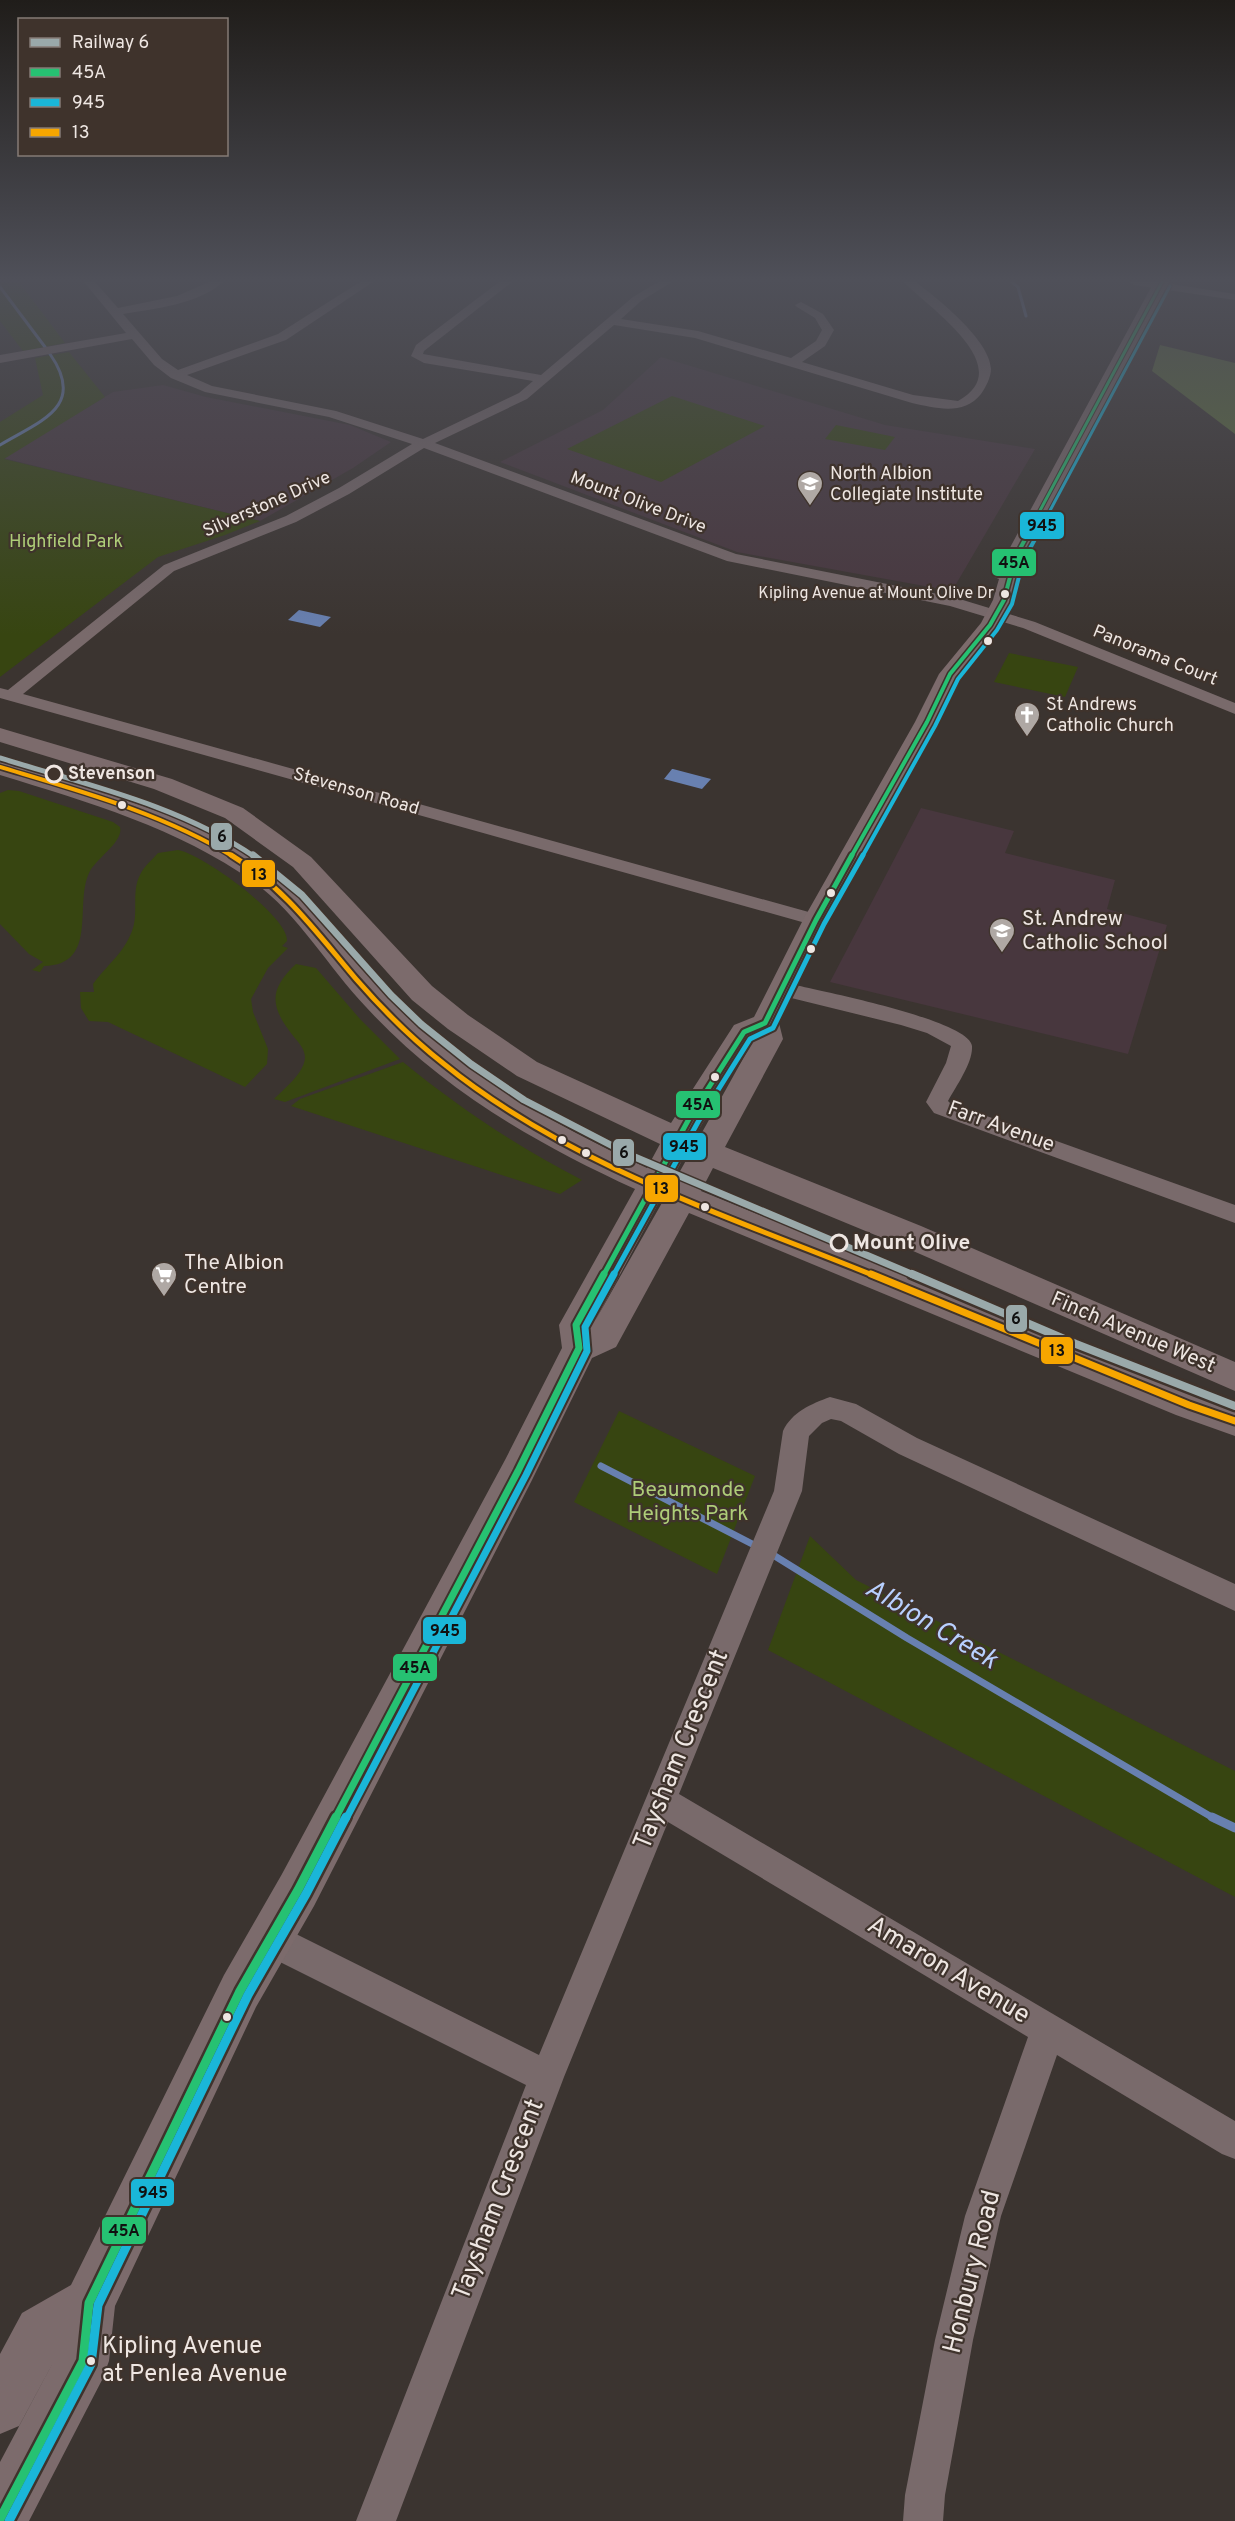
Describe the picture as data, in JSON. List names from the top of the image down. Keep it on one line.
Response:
{"streets":{"main road":["Finch Avenue West"],"street":["Mount Olive Drive","Silverstone Drive","Panorama Court","Stevenson Road","Farr Avenue","Taysham Crescent","Amaron Avenue","Honbury Road"]},"crossings":[["Mount Olive Drive","Silverstone Drive"],["Mount Olive Drive","Panorama Court"],["Silverstone Drive","Stevenson Road"],["Taysham Crescent","Amaron Avenue"],["Amaron Avenue","Honbury Road"]],"water":["Albion Creek"],"parks":["Highfield Park","Beaumonde Heights Park"],"places":{"school or university":["North Albion Collegiate Institute","St. Andrew Catholic School"],"other":["Kipling Avenue at Mount Olive Dr","Stevenson","Mount Olive","Kipling Avenue at Penlea Avenue"],"church":["St Andrews Catholic Church"],"supermarket":["The Albion Centre"]},"lines":["transit line 45A","transit line 945","rail line 6","transit line 13"],"legend":["Railway 6","45A","945","13"]}
